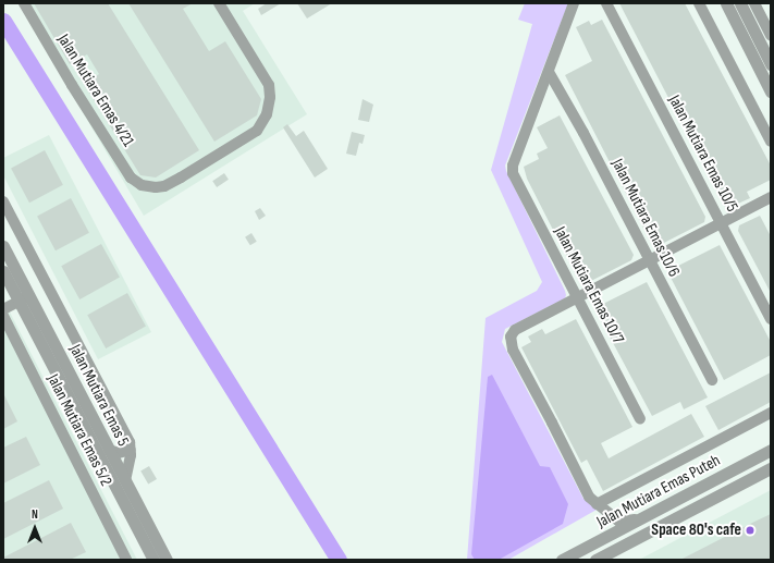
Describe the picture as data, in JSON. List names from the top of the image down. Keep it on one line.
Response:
{"streets":{"street":["Jalan Mutiara Emas 4/21","Jalan Mutiara Emas 10/5","Jalan Mutiara Emas 10/6","Jalan Mutiara Emas 10/7","Jalan Mutiara Emas 5","Jalan Mutiara Emas 5/2","Jalan Mutiara Emas Puteh"]},"crossings":[["Jalan Mutiara Emas 10/6","Jalan Mutiara Emas 10/7"]],"places":["Space 80's cafe"],"north":"top"}
